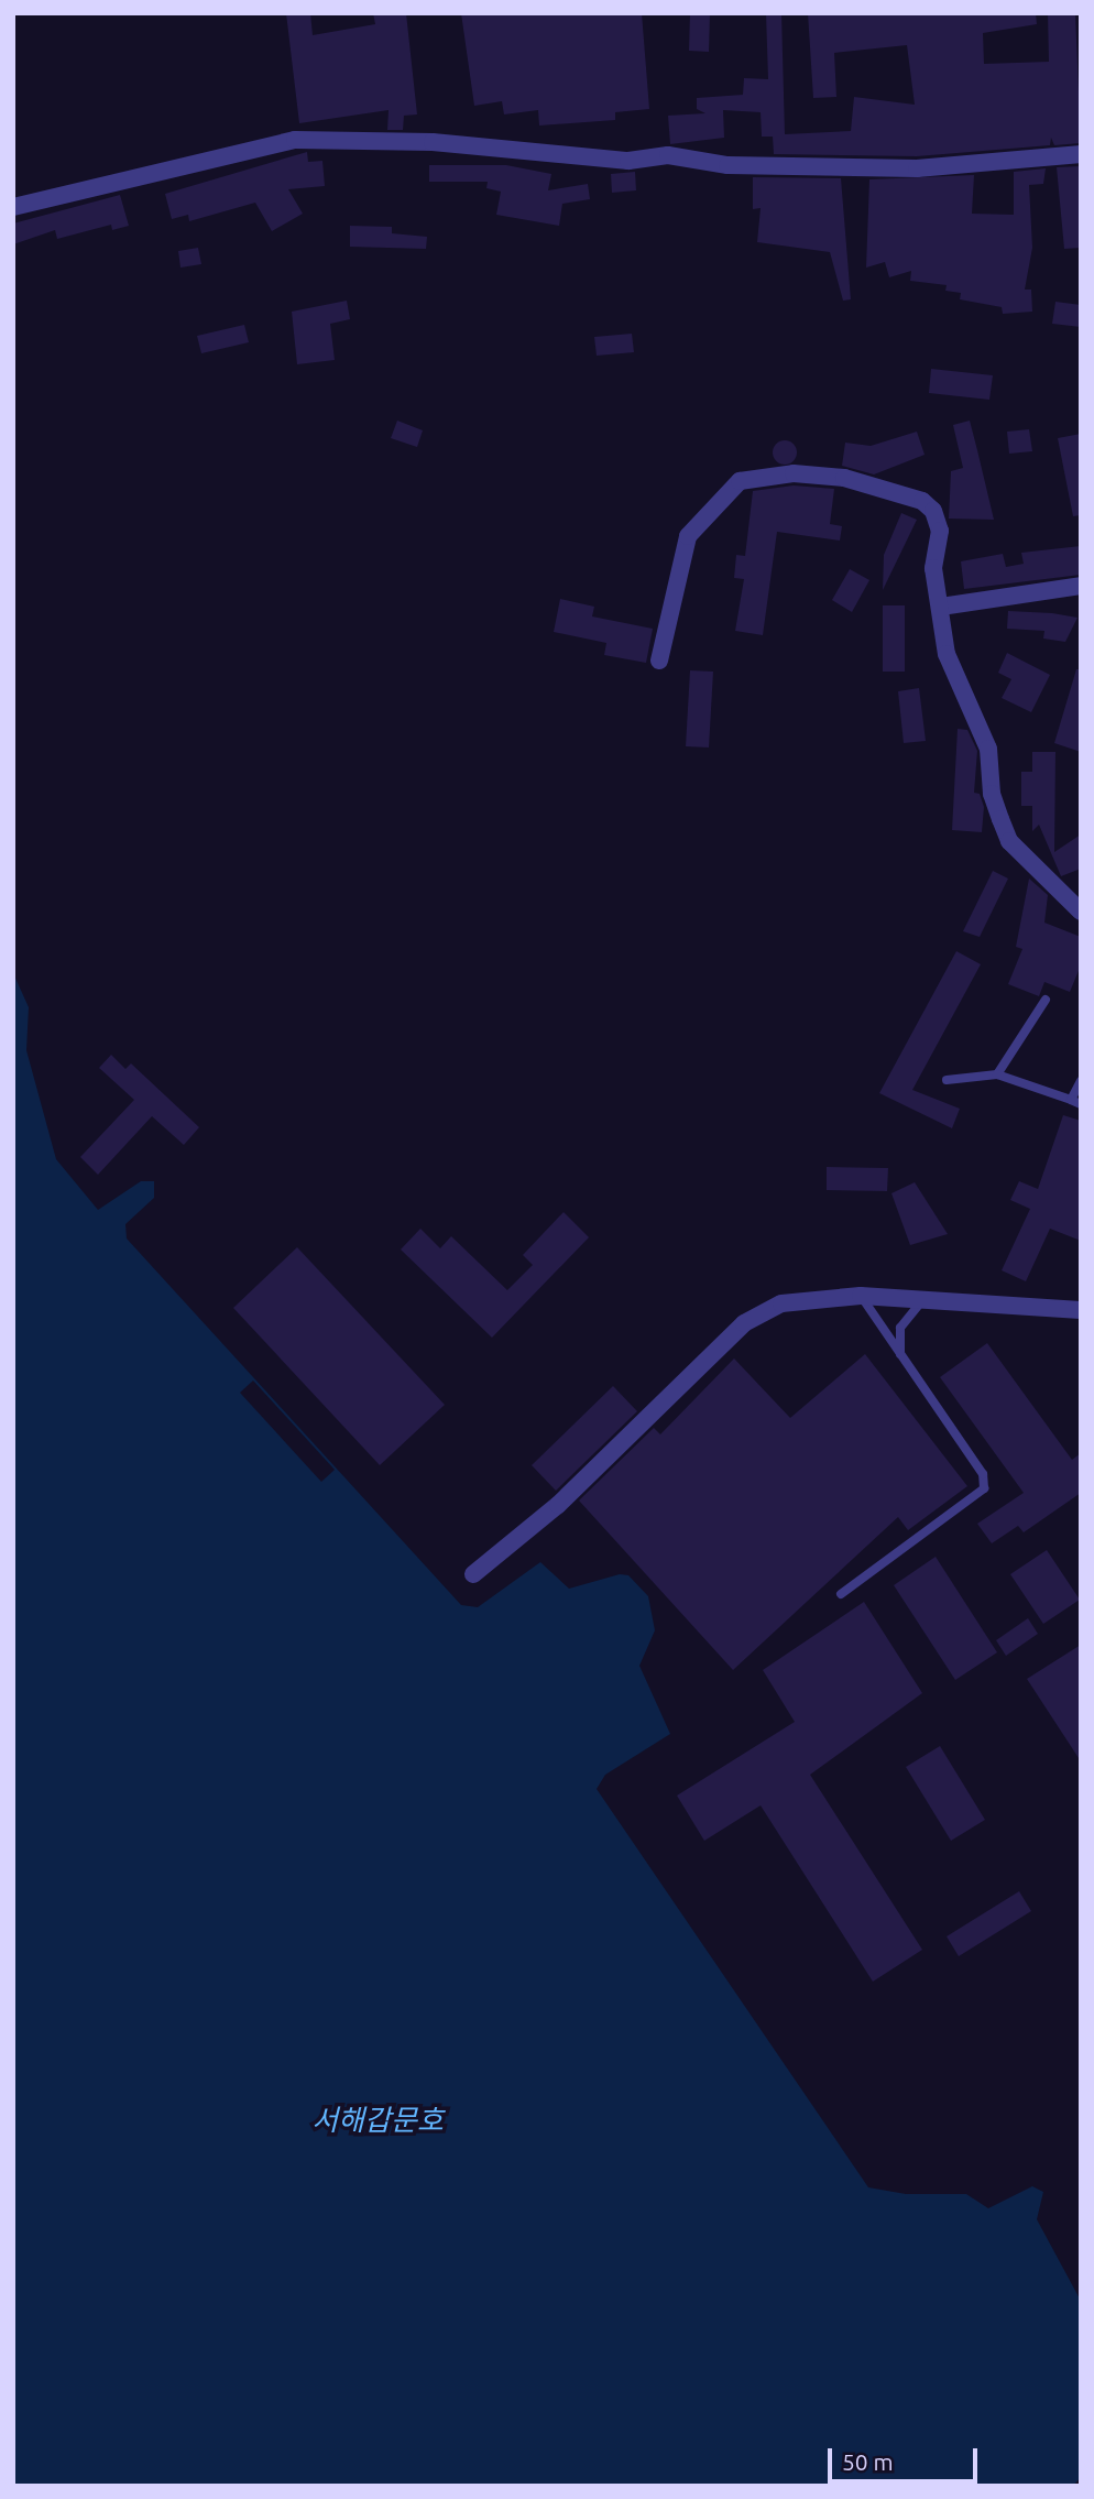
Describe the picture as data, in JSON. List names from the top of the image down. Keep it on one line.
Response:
{"water":["서해갑문호"],"scale_bar":"50 m"}
